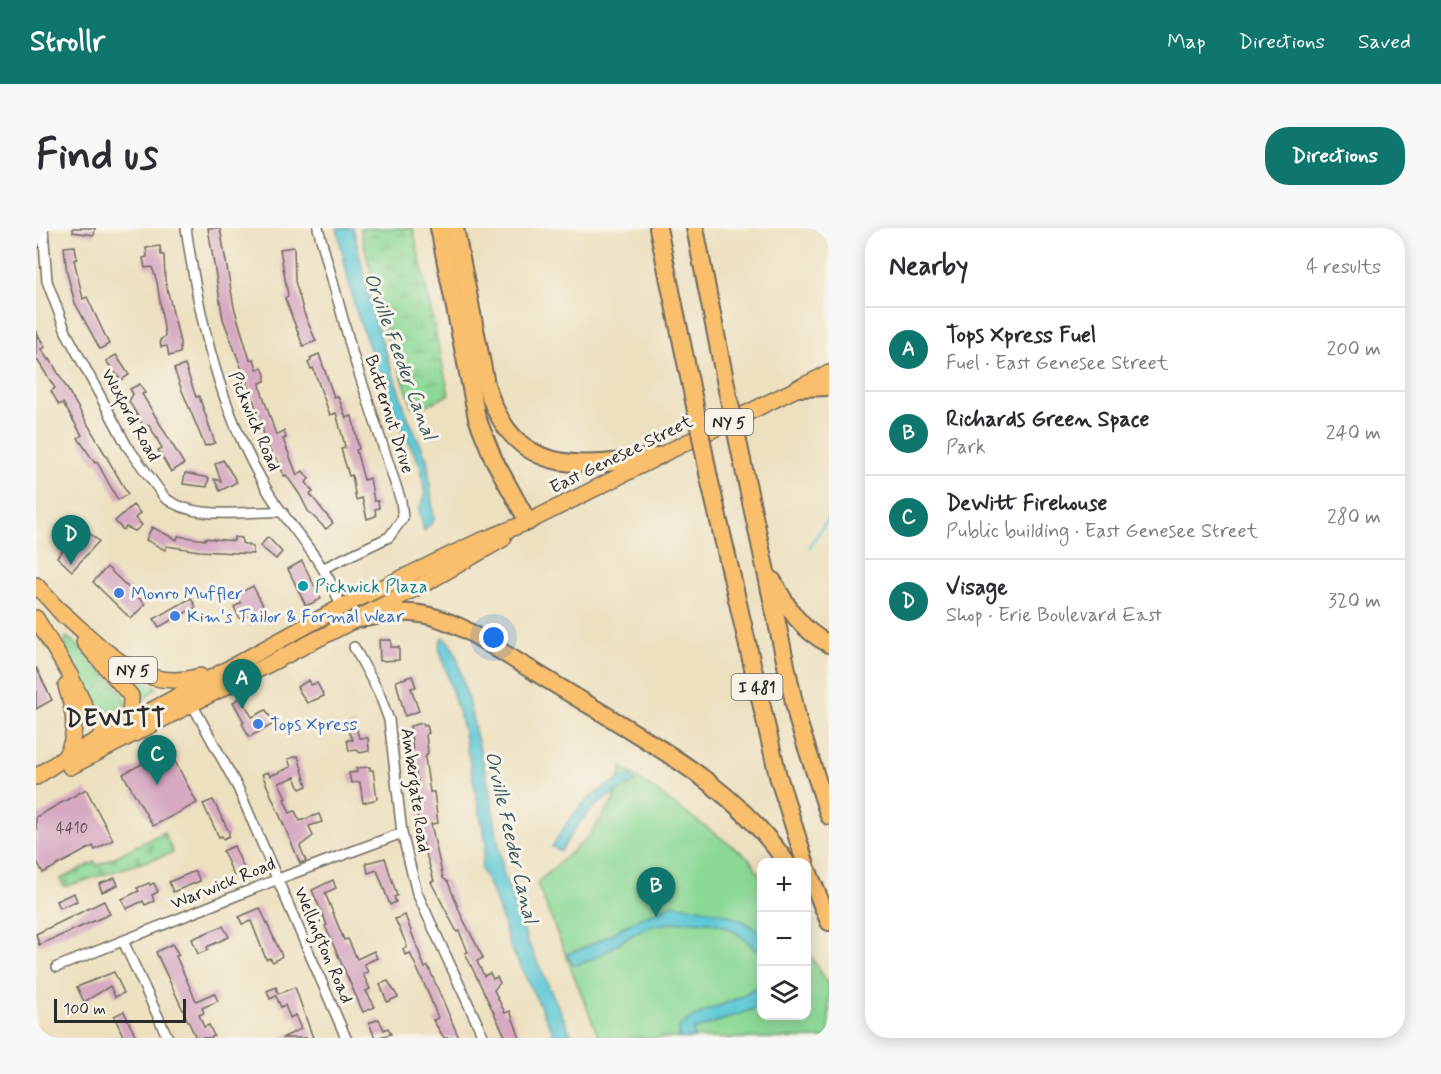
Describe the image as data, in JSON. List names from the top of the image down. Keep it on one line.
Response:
{"streets":{"highway":["I 481"],"main road":["NY 5","East Genesee Street"],"street":["Butternut Drive","Wexford Road","Pickwick Road","Ambergate Road","Warwick Road","Wellington Road"]},"crossings":[["Butternut Drive","Pickwick Road"],["Wexford Road","Pickwick Road"],["Pickwick Road","East Genesee Street"],["NY 5","East Genesee Street"],["East Genesee Street","Wellington Road"],["Ambergate Road","Warwick Road"],["Warwick Road","Wellington Road"]],"districts":["DEWITT"],"water":["Orville Feeder Canal"],"places":["Pickwick Plaza","Monro Muffler","Kim's Tailor & Formal Wear","Tops Xpress"],"house_numbers":["4410"],"scale_bar":"100 m","page":{"header":"Strollr","nav":["Map","Directions","Saved"],"buttons":"Directions","title":"Find us","heading":["Nearby","4 results"],"list":[{"mark":"A","name":"Tops Xpress Fuel","note":"Fuel · East Genesee Street","value":"200 m"},{"mark":"B","name":"Richards Green Space","note":"Park","value":"240 m"},{"mark":"C","name":"DeWitt Firehouse","note":"Public building · East Genesee Street","value":"280 m"},{"mark":"D","name":"Visage","note":"Shop · Erie Boulevard East","value":"320 m"}],"pins":["D","A","C","B"],"map_buttons":["+","−"],"scale":"100 m"}}
